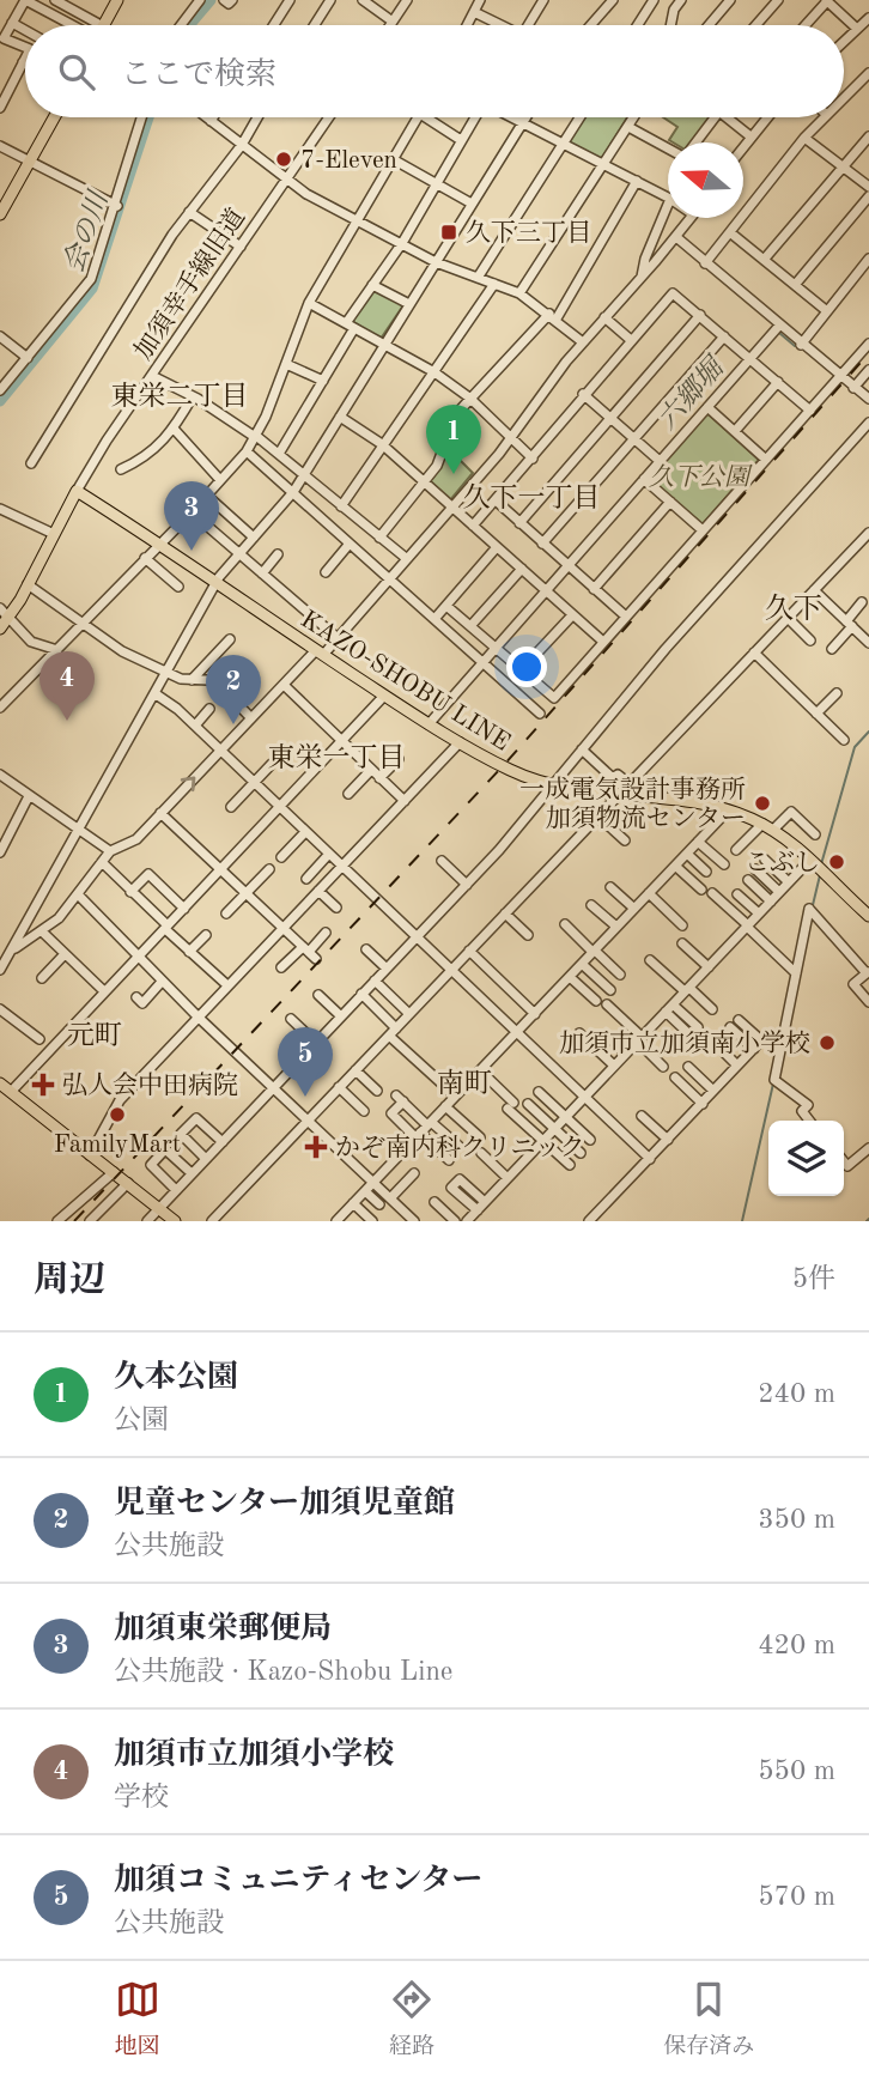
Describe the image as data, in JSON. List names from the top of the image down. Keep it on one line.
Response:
{"streets":{"main road":["KAZO-SHOBU LINE"],"street":["加須幸手線旧道"]},"crossings":[["加須幸手線旧道","KAZO-SHOBU LINE"]],"districts":["東栄二丁目","久下一丁目","久下","東栄一丁目","元町","南町"],"water":["会の川","六郷堀"],"parks":["久下公園"],"places":{"other":["7-Eleven","一成電気設計事務所 加須物流センター","こぶし","加須市立加須南小学校","FamilyMart"],"transit":["久下三丁目"],"health":["弘人会中田病院","かぞ南内科クリニック"]},"north":"left","page":{"search":"ここで検索","pins":["1","3","4","2","5"],"heading":["周辺","5件"],"list":[{"mark":"1","name":"久本公園","note":"公園","value":"240 m"},{"mark":"2","name":"児童センター加須児童館","note":"公共施設","value":"350 m"},{"mark":"3","name":"加須東栄郵便局","note":"公共施設 · Kazo-Shobu Line","value":"420 m"},{"mark":"4","name":"加須市立加須小学校","note":"学校","value":"550 m"},{"mark":"5","name":"加須コミュニティセンター","note":"公共施設","value":"570 m"}],"nav":["地図","経路","保存済み"]}}
